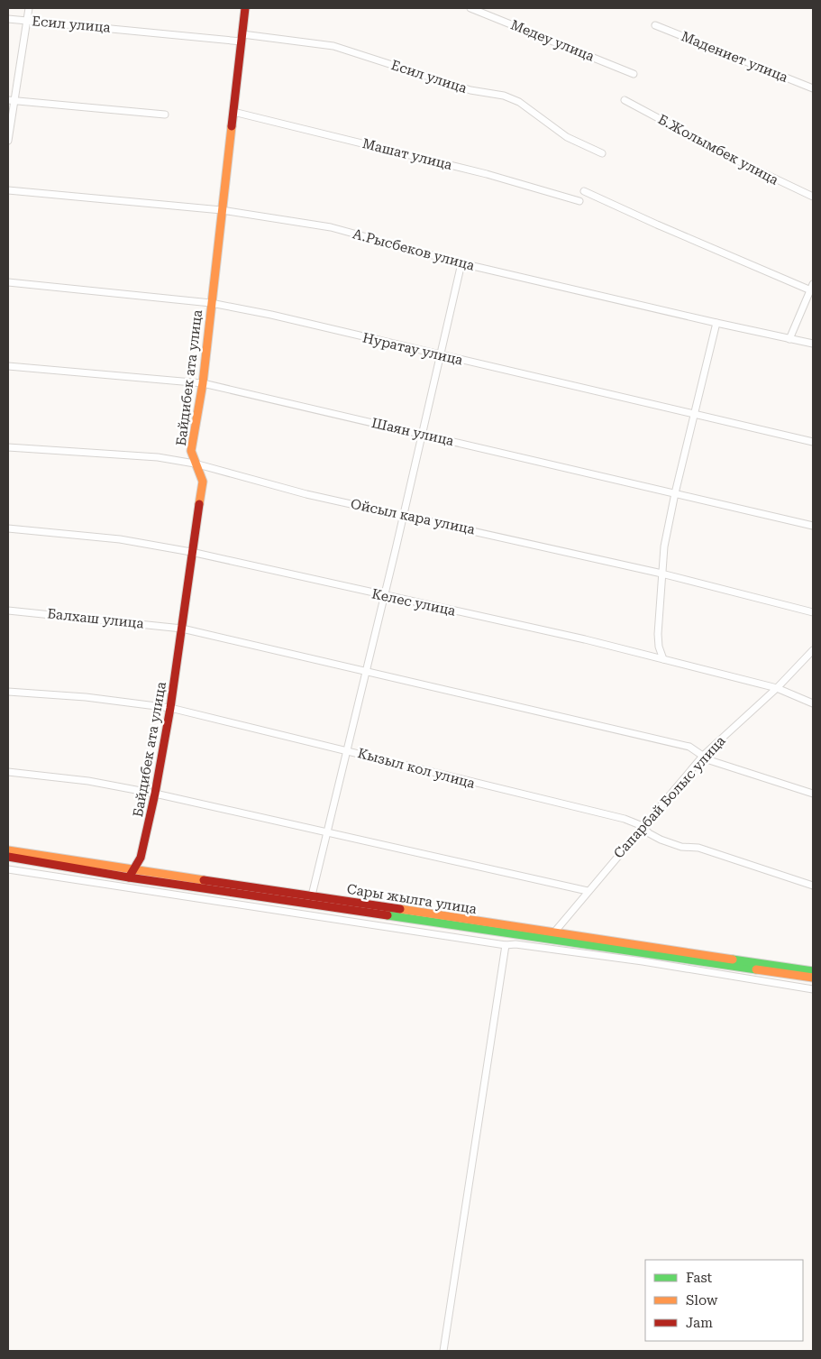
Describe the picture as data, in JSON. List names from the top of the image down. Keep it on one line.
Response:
{"streets":{"main road":["Байдибек ата улица","Сары жылга улица"],"street":["Есил улица","Медеу улица","Мадениет улица","Б.Жолымбек улица","Машат улица","А.Рысбеков улица","Нуратау улица","Шаян улица","Ойсыл кара улица","Келес улица","Балхаш улица","Кызыл кол улица","Сапарбай Болыс улица"]},"crossings":[["Есил улица","Байдибек ата улица"],["Машат улица","Байдибек ата улица"],["А.Рысбеков улица","Байдибек ата улица"],["Нуратау улица","Байдибек ата улица"],["Байдибек ата улица","Шаян улица"],["Байдибек ата улица","Ойсыл кара улица"],["Байдибек ата улица","Келес улица"],["Байдибек ата улица","Балхаш улица"],["Байдибек ата улица","Кызыл кол улица"],["Байдибек ата улица","Сары жылга улица"],["Келес улица","Сапарбай Болыс улица"],["Балхаш улица","Сапарбай Болыс улица"],["Кызыл кол улица","Сапарбай Болыс улица"],["Сапарбай Болыс улица","Сары жылга улица"]],"legend":["Fast","Slow","Jam"]}
